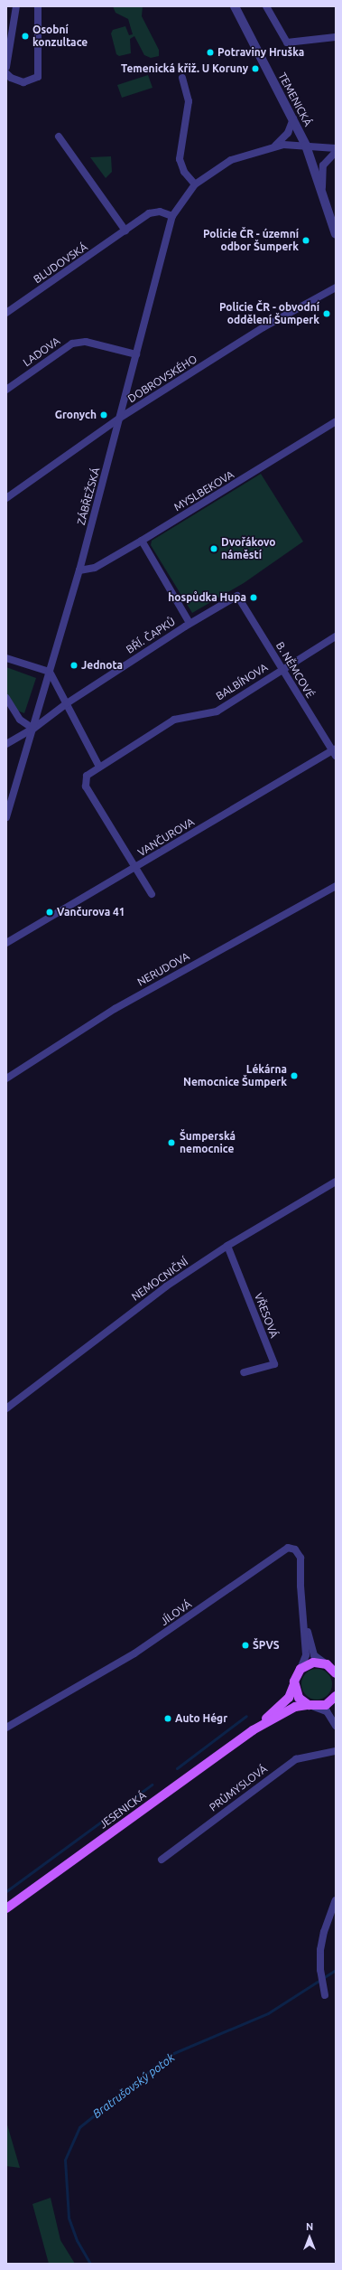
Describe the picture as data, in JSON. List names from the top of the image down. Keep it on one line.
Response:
{"streets":{"main road":["JESENICKÁ"],"street":["TEMENICKÁ","BLUDOVSKÁ","LADOVA","DOBROVSKÉHO","MYSLBEKOVA","ZÁBŘEŽSKÁ","BŘÍ. ČAPKŮ","B. NĚMCOVÉ","BALBÍNOVA","VANČUROVA","NERUDOVA","NEMOCNIČNÍ","VŘESOVÁ","JÍLOVÁ","PRŮMYSLOVÁ"]},"crossings":[["BLUDOVSKÁ","ZÁBŘEŽSKÁ"],["LADOVA","ZÁBŘEŽSKÁ"],["DOBROVSKÉHO","ZÁBŘEŽSKÁ"],["MYSLBEKOVA","ZÁBŘEŽSKÁ"],["ZÁBŘEŽSKÁ","BŘÍ. ČAPKŮ"],["BŘÍ. ČAPKŮ","B. NĚMCOVÉ"],["B. NĚMCOVÉ","BALBÍNOVA"],["B. NĚMCOVÉ","VANČUROVA"],["BALBÍNOVA","VANČUROVA"],["NEMOCNIČNÍ","VŘESOVÁ"],["JÍLOVÁ","JESENICKÁ"]],"water":["Bratrušovský potok"],"places":["Osobní konzultace","Potraviny Hruška","Temenická křiž. U Koruny","Policie ČR - územní odbor Šumperk","Policie ČR - obvodní oddělení Šumperk","Gronych","Dvořákovo náměstí","hospůdka Hupa","Jednota","Vančurova 41","Lékárna Nemocnice Šumperk","Šumperská nemocnice","ŠPVS","Auto Hégr"],"north":"top"}
